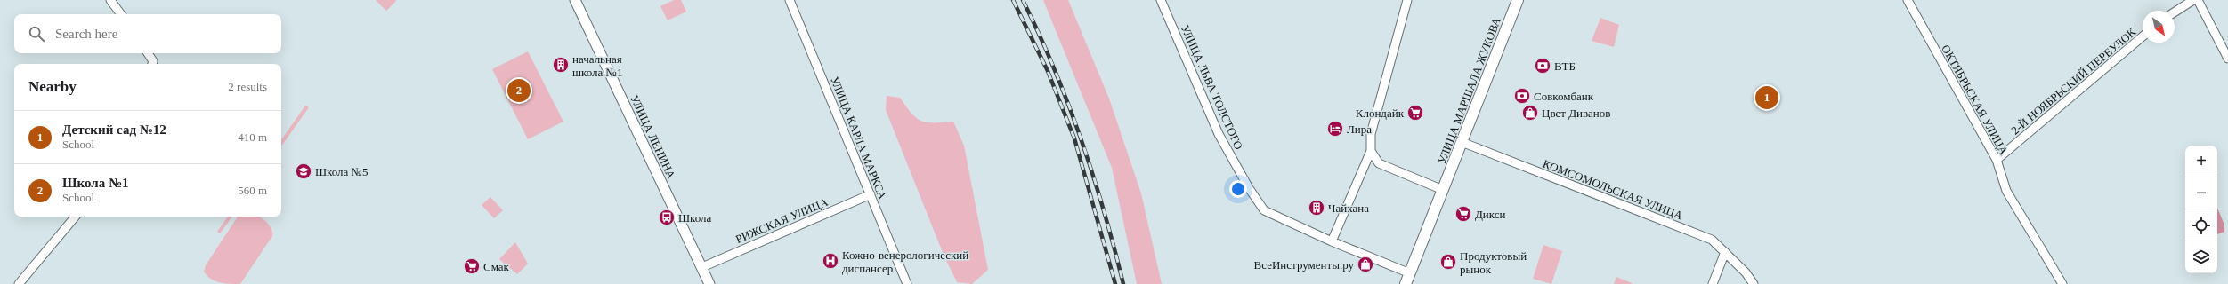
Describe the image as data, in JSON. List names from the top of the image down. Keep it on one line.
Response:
{"streets":{"main road":["УЛИЦА МАРШАЛА ЖУКОВА"],"street":["2-Й НОЯБРЬСКИЙ ПЕРЕУЛОК","УЛИЦА ЛЬВА ТОЛСТОГО","ОКТЯБРЬСКАЯ УЛИЦА","УЛИЦА ЛЕНИНА","УЛИЦА КАРЛА МАРКСА","КОМСОМОЛЬСКАЯ УЛИЦА","РИЖСКАЯ УЛИЦА"]},"crossings":[["2-Й НОЯБРЬСКИЙ ПЕРЕУЛОК","ОКТЯБРЬСКАЯ УЛИЦА"],["УЛИЦА ЛЬВА ТОЛСТОГО","УЛИЦА МАРШАЛА ЖУКОВА"],["УЛИЦА МАРШАЛА ЖУКОВА","КОМСОМОЛЬСКАЯ УЛИЦА"],["УЛИЦА ЛЕНИНА","РИЖСКАЯ УЛИЦА"],["УЛИЦА КАРЛА МАРКСА","РИЖСКАЯ УЛИЦА"]],"places":{"building":["начальная школа №1","Чайхана"],"bank":["ВТБ","Совкомбанк"],"supermarket":["Клондайк","Дикси","Смак"],"shop":["Цвет Диванов","Продуктовый рынок","ВсеИнструменты.ру"],"hotel":["Лира"],"school or university":["Школа №5"],"bus stop":["Школа"],"hospital":["Кожно-венерологический диспансер"]},"north":"bottom right","page":{"search":"Search here","heading":["Nearby","2 results"],"pins":["2","1"],"list":[{"mark":"1","name":"Детский сад №12","note":"School","value":"410 m"},{"mark":"2","name":"Школа №1","note":"School","value":"560 m"}],"map_buttons":["+","−"]}}
